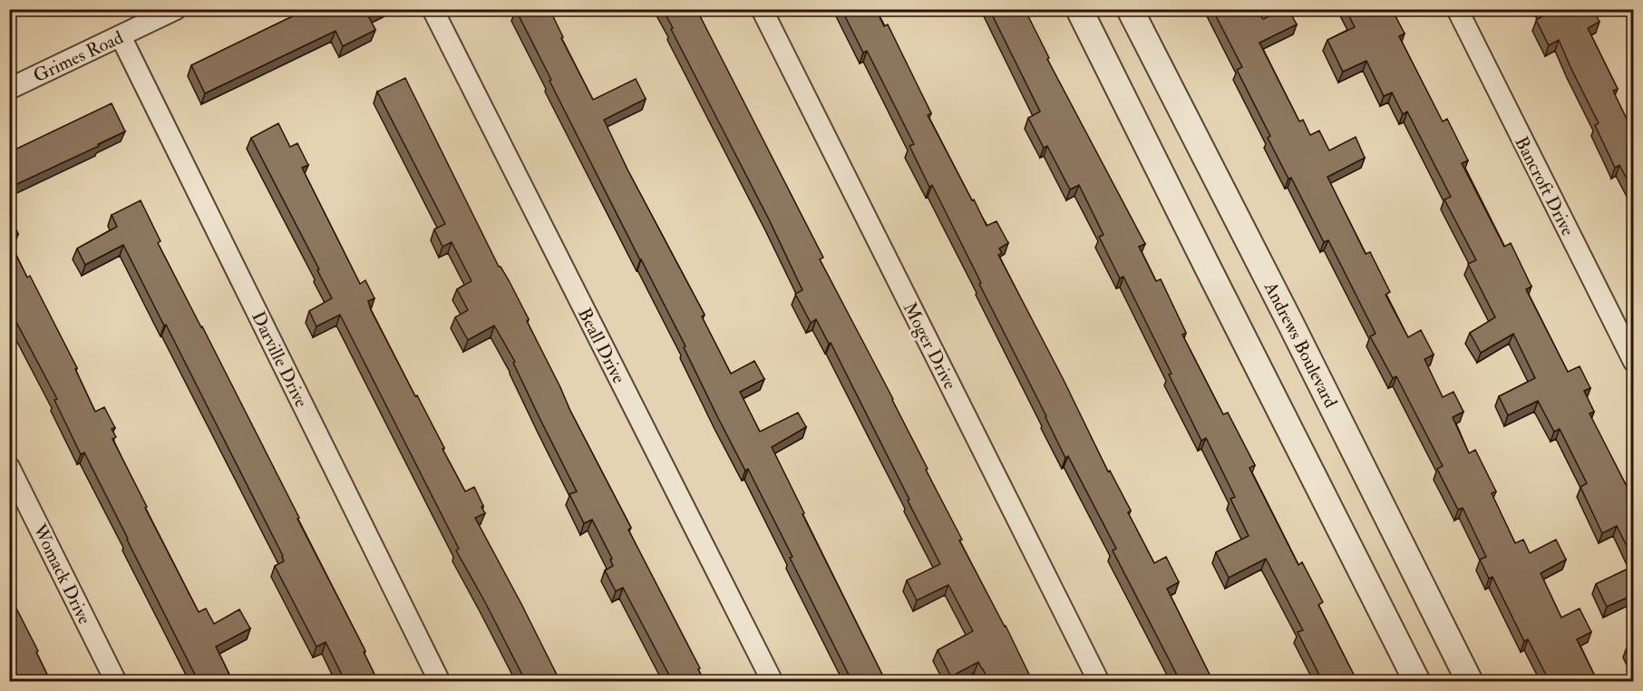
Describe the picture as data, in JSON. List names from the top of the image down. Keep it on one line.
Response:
{"streets":{"street":["Grimes Road","Bancroft Drive","Andrews Boulevard","Beall Drive","Moger Drive","Darville Drive","Womack Drive"]},"crossings":[["Grimes Road","Darville Drive"]]}
